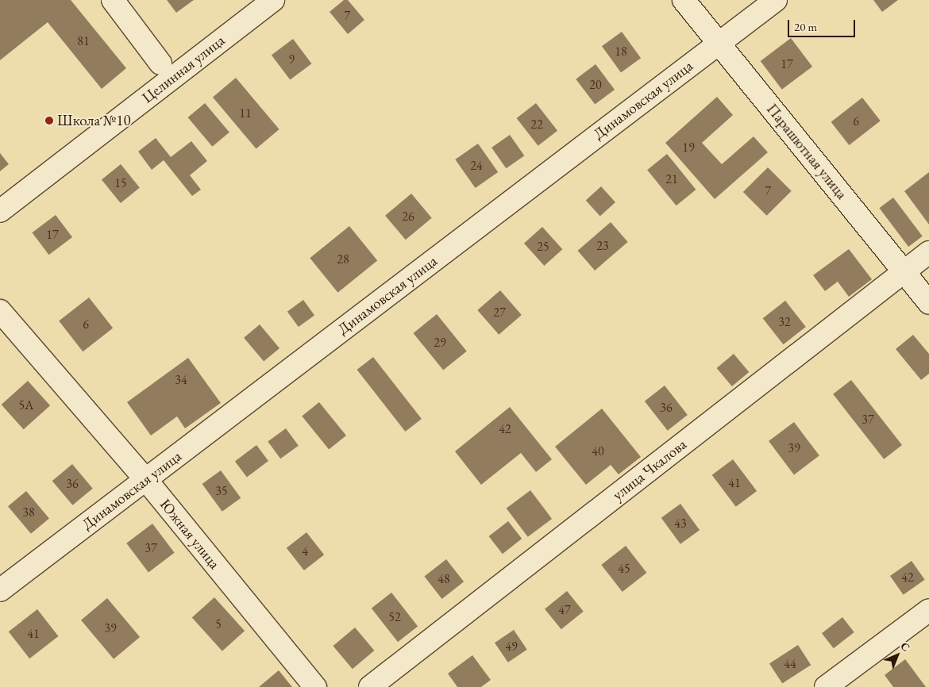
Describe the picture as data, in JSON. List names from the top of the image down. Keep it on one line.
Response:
{"streets":{"street":["Целинная улица","Динамовская улица","Парашютная улица","улица Чкалова","Южная улица"]},"crossings":[["Динамовская улица","Парашютная улица"],["Динамовская улица","Южная улица"],["Парашютная улица","улица Чкалова"]],"places":["Школа №10"],"house_numbers":["7","81","18","9","17","20","11","6","22","19","24","21","15","7","26","17","23","25","28","27","32","6","29","34","5А","36","37","42","39","40","41","36","35","38","43","37","4","45","42","48","47","52","5","39","41","49","44"],"scale_bar":"20 m","north":"top right"}
